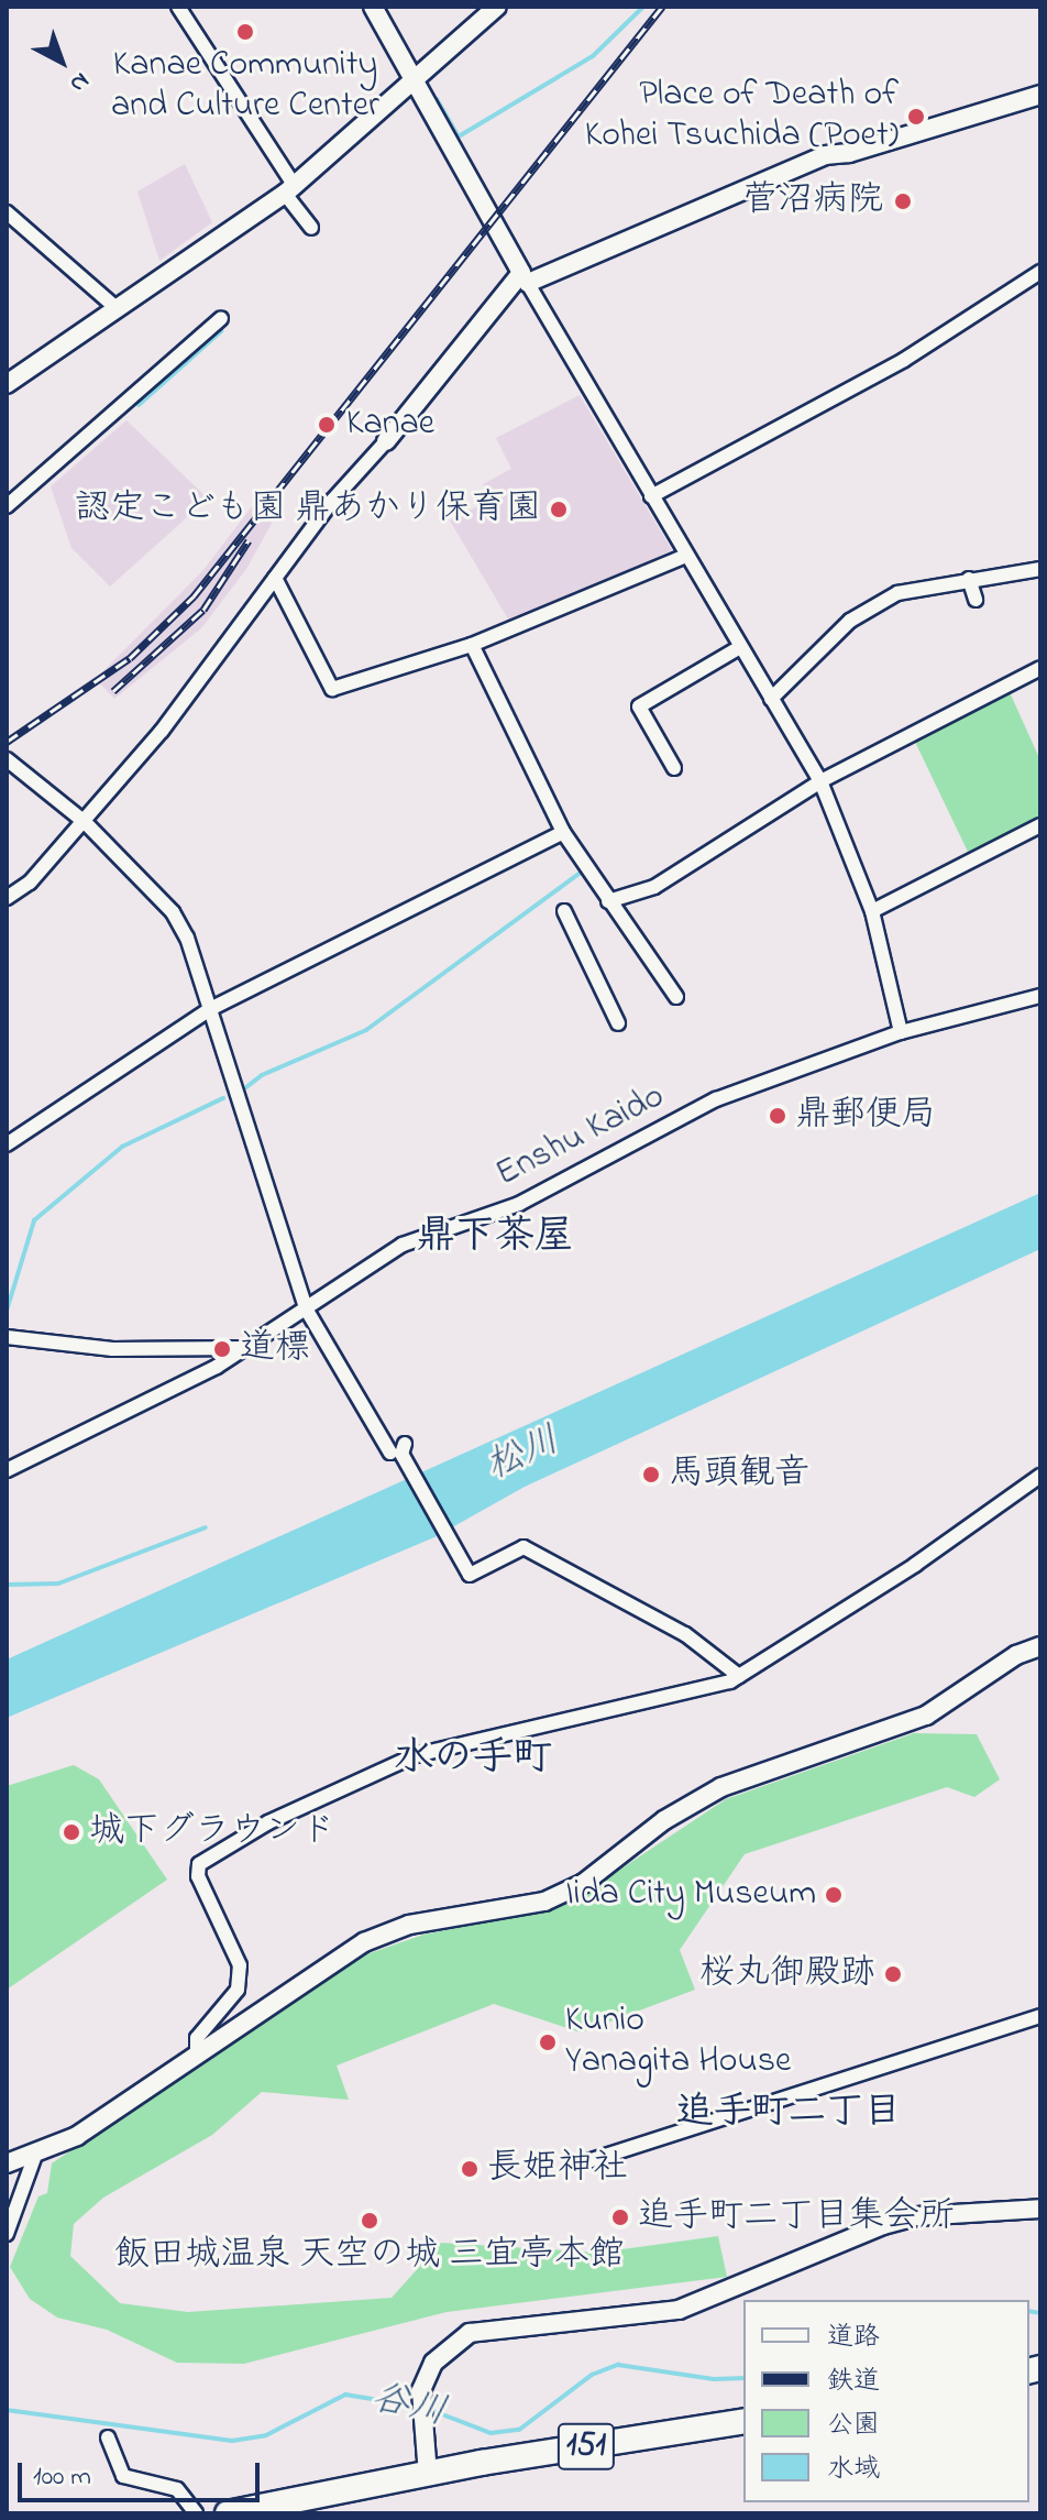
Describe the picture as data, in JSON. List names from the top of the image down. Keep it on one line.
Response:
{"streets":{"highway":["151"],"street":["Enshu Kaido"]},"districts":["鼎下茶屋","水の手町","追手町二丁目"],"water":["松川","谷川"],"places":["Kanae Community and Culture Center","Place of Death of Kohei Tsuchida (Poet)","菅沼病院","Kanae","認定こども園 鼎あかり保育園","鼎郵便局","道標","馬頭観音","城下グラウンド","Iida City Museum","桜丸御殿跡","Kunio Yanagita House","長姫神社","追手町二丁目集会所","飯田城温泉 天空の城 三宜亭本館"],"legend":["道路","鉄道","公園","水域"],"scale_bar":"100 m","north":"bottom right"}
